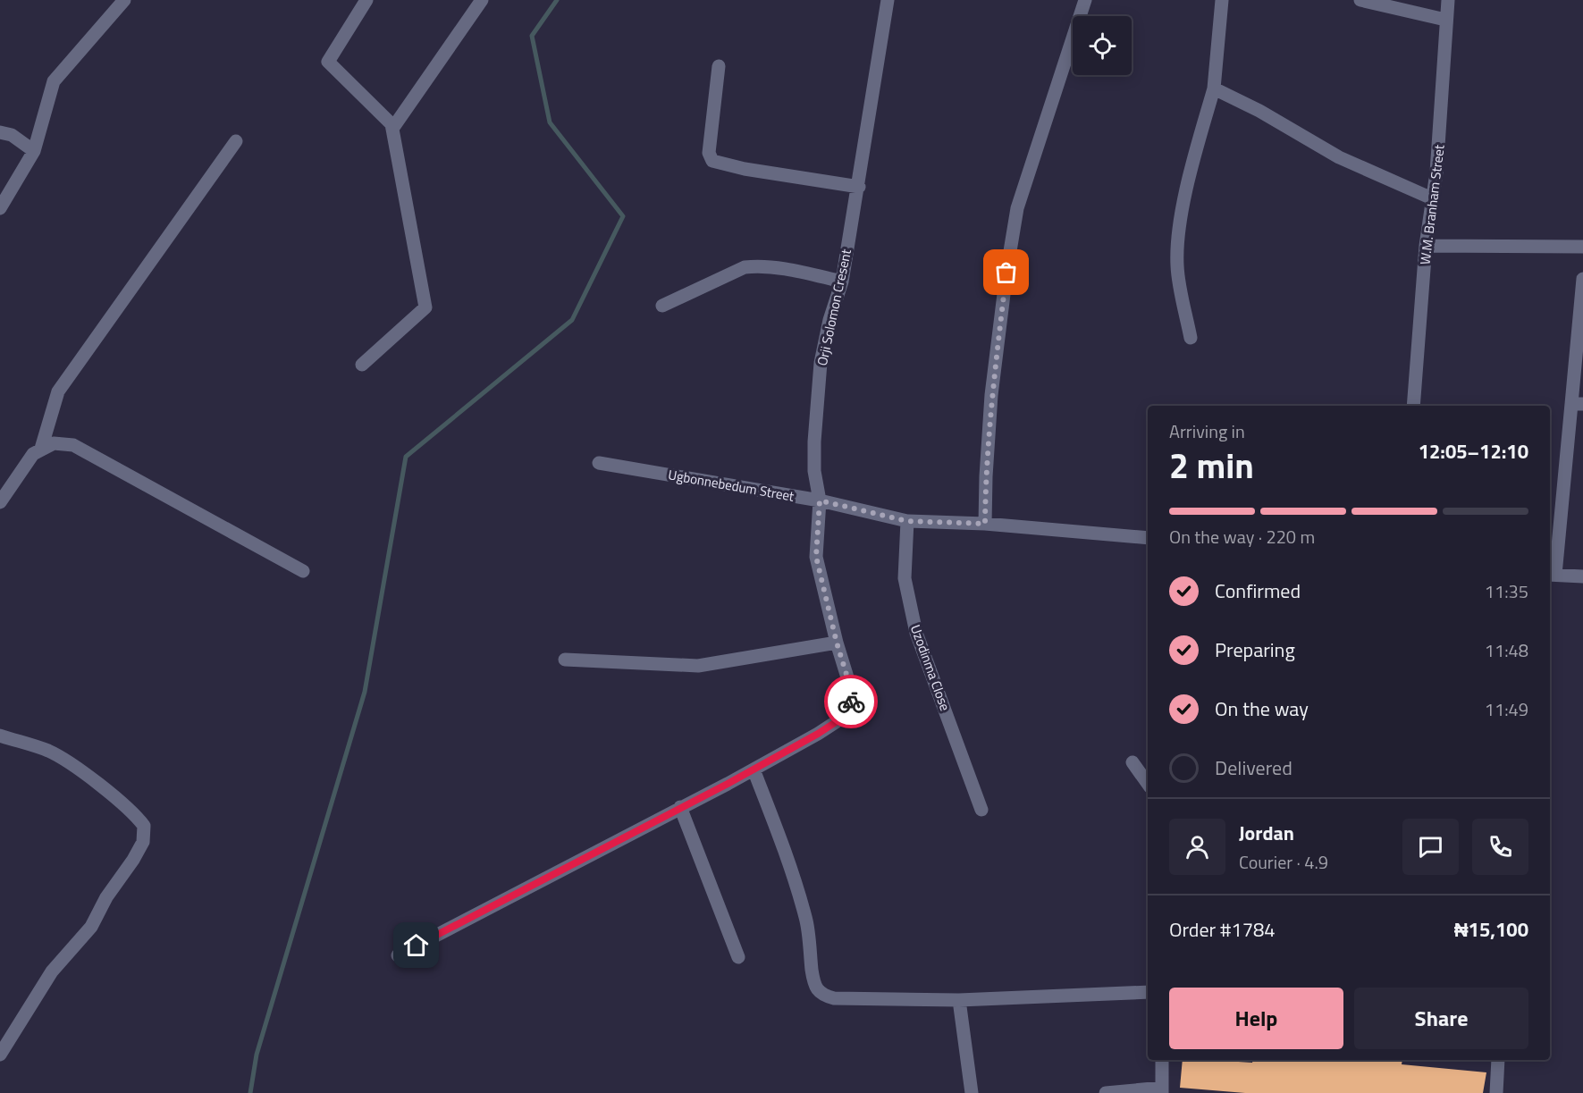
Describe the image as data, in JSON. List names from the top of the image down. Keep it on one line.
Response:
{"streets":{"street":["W.M. Branham Street","Orji Solomon Cresent","Ugbonnebedum Street","Uzodinma Close"]},"crossings":[["Orji Solomon Cresent","Ugbonnebedum Street"],["Ugbonnebedum Street","Uzodinma Close"]],"page":{"heading":["2 min","Arriving in","12:05–12:10"],"panel":["Jordan","Courier · 4.9","Order #1784","₦15,100"],"bar":"On the way · 220 m","list":[["Confirmed","11:35"],["Preparing","11:48"],["On the way","11:49"],"Delivered"],"buttons":["Help","Share"]}}
